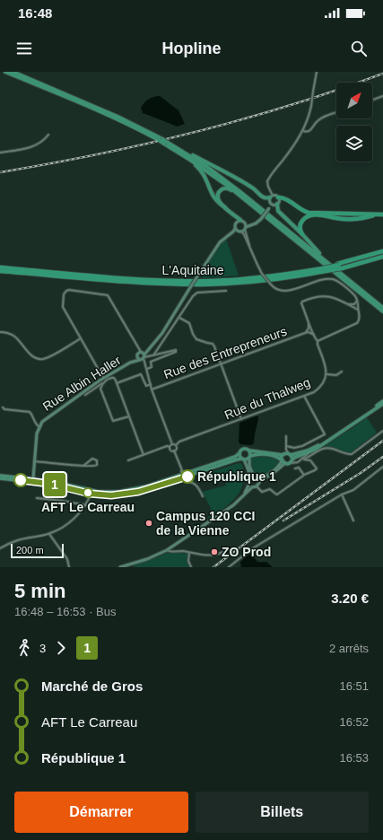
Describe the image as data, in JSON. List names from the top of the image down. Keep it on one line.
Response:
{"streets":{"highway":["L'Aquitaine"],"main road":["Rue Albin Haller"],"street":["Rue des Entrepreneurs","Rue du Thalweg"]},"places":["République 1","AFT Le Carreau","Campus 120 CCI de la Vienne","ZO Prod"],"lines":["bus line 1"],"scale_bar":"200 m","north":"top right","page":{"status":"16:48","header":"Hopline","on_map":"1","scale":"200 m","heading":["5 min","16:48 – 16:53 · Bus","3.20 €"],"legs":["3","1","2 arrêts"],"list":[{"name":"Marché de Gros","value":"16:51"},{"name":"AFT Le Carreau","value":"16:52"},{"name":"République 1","value":"16:53"}],"buttons":["Démarrer","Billets"]}}
